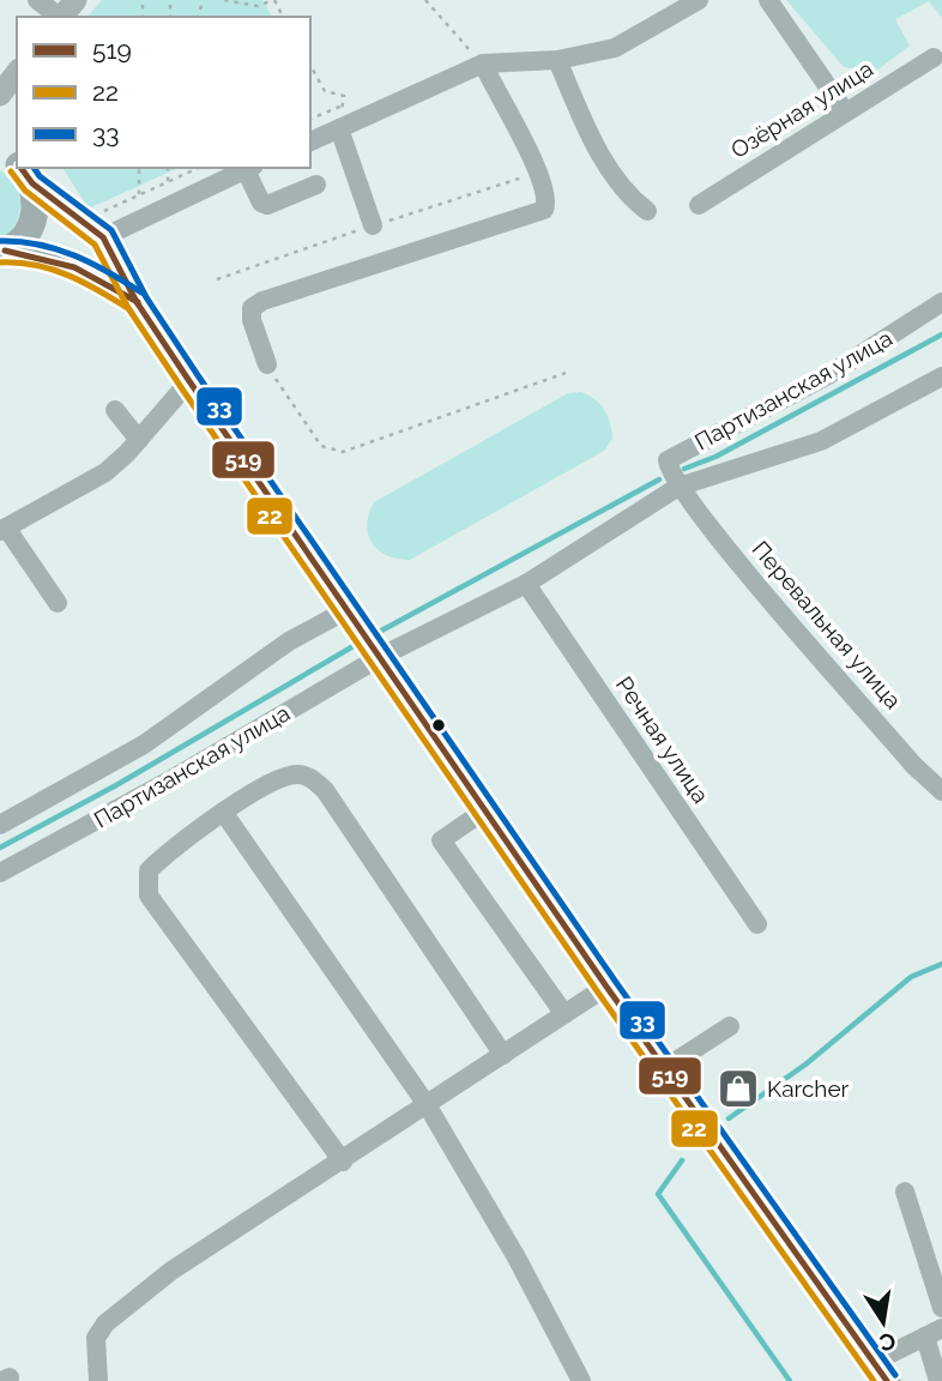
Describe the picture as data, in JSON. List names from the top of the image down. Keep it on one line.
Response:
{"streets":{"street":["Озёрная улица","Партизанская улица","Перевальная улица","Речная улица"]},"crossings":[["Партизанская улица","Перевальная улица"],["Партизанская улица","Речная улица"]],"places":{"shop":["Karcher"]},"lines":["transit line 519","transit line 33","transit line 22"],"legend":["519","22","33"],"north":"bottom"}
